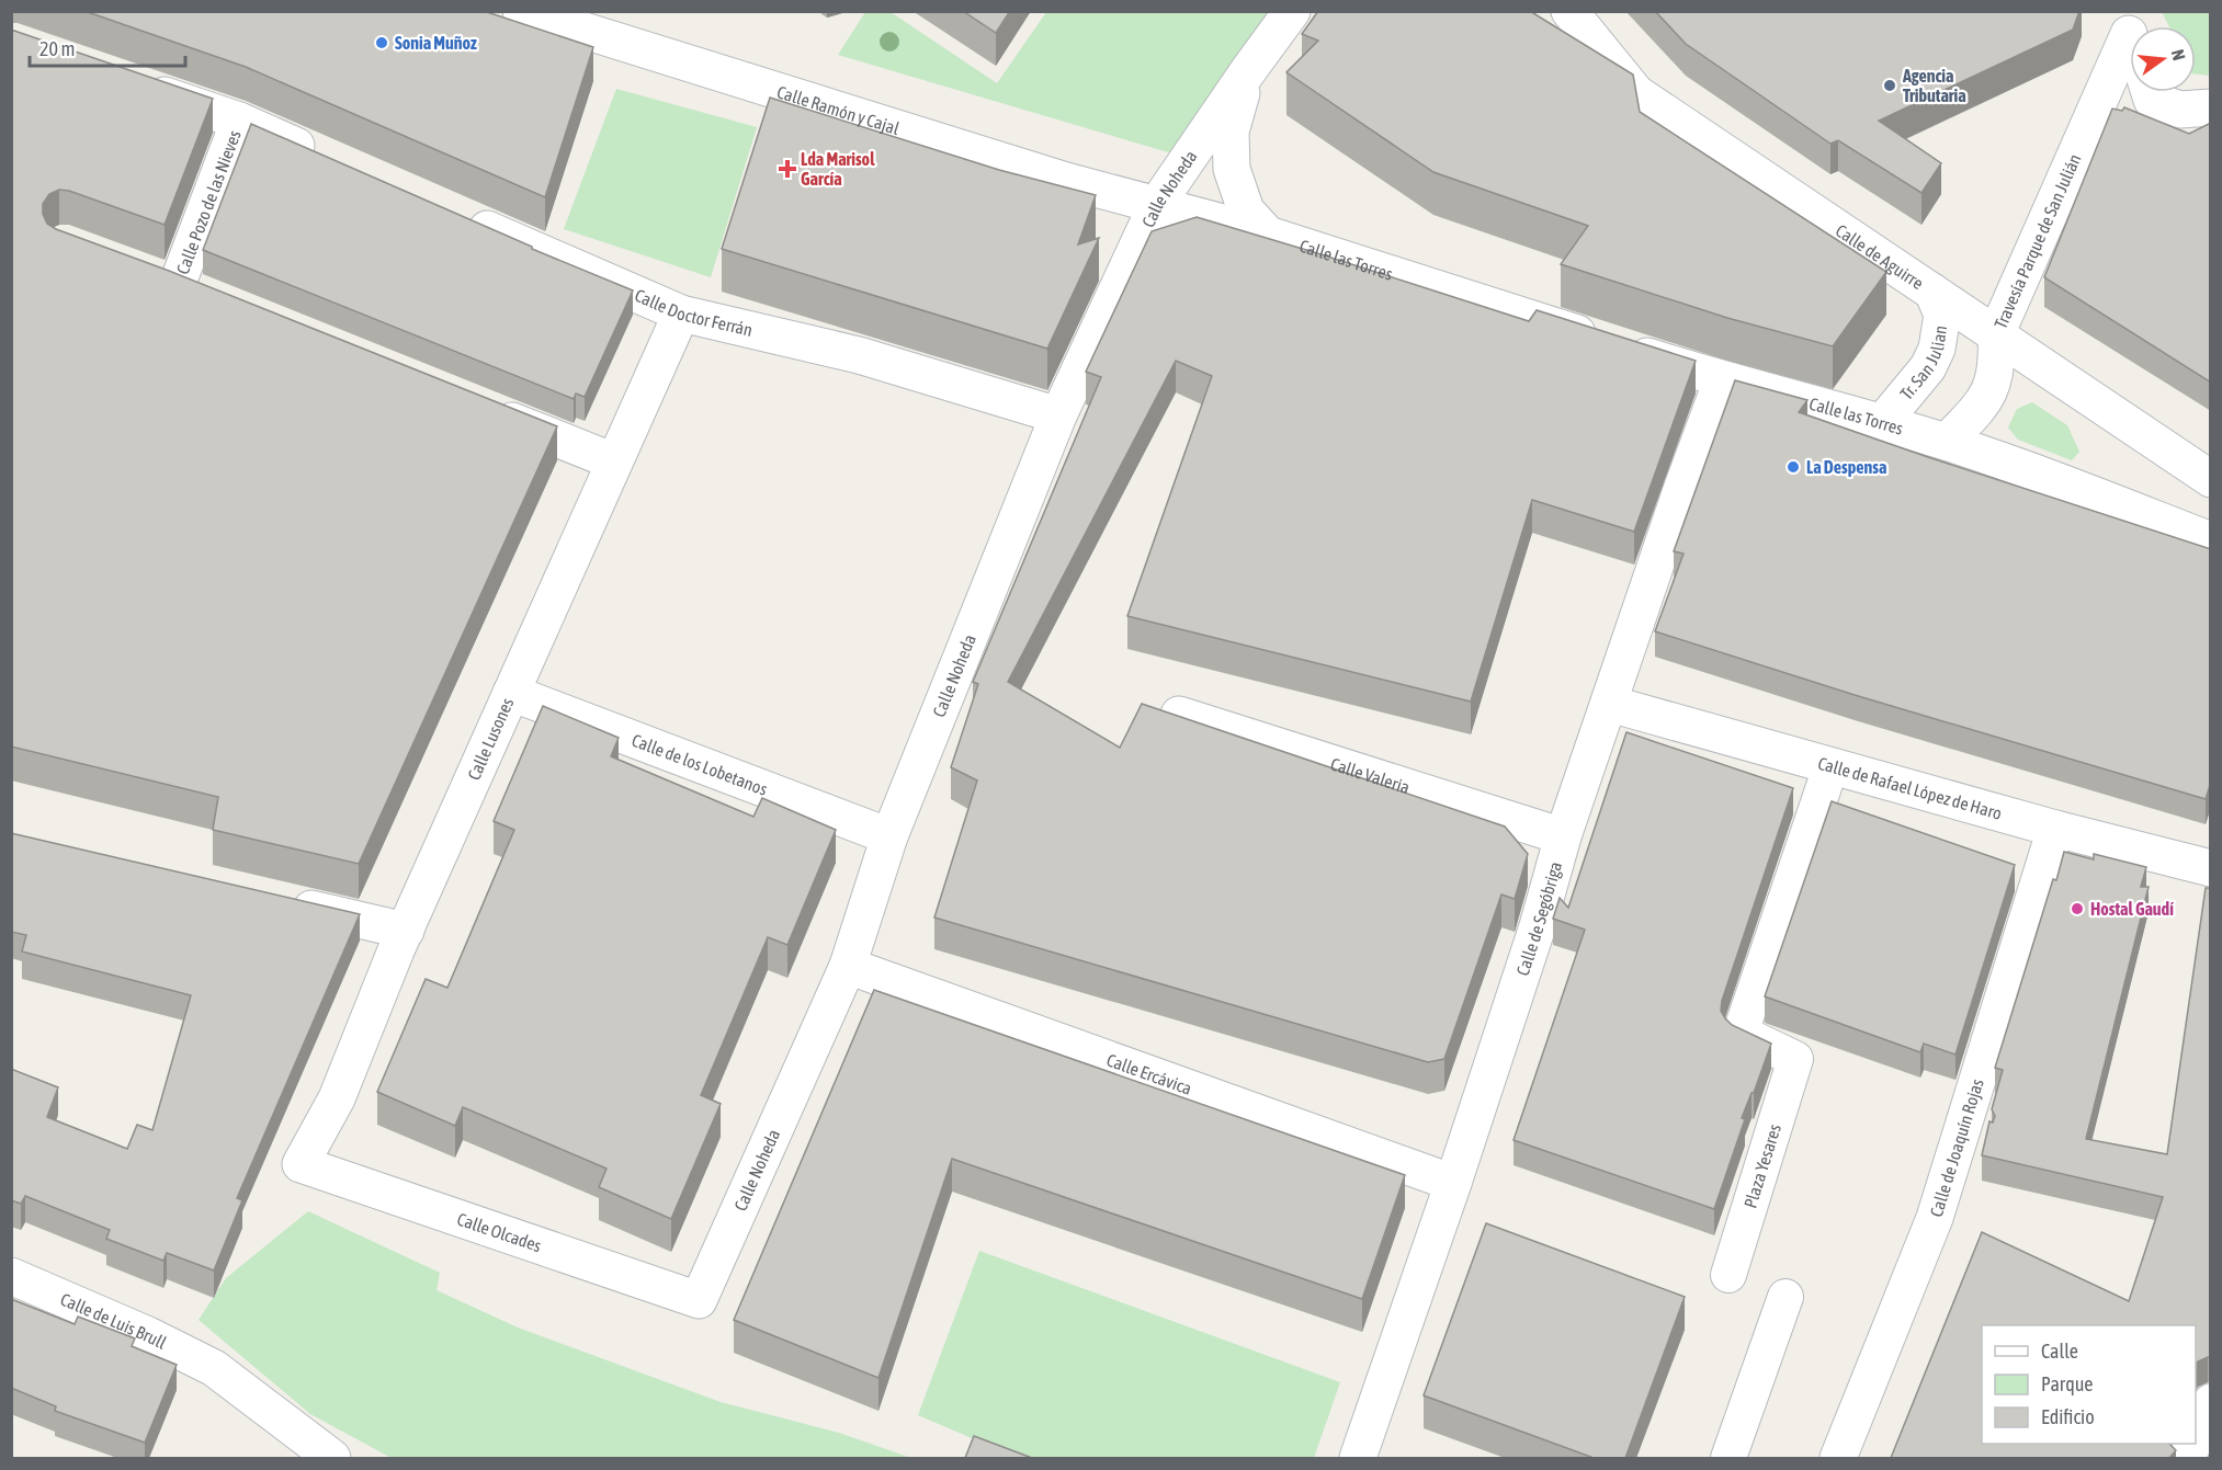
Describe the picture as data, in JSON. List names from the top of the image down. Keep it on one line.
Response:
{"streets":{"street":["Calle Ramón y Cajal","Calle Noheda","Calle Pozo de las Nieves","Travesía Parque de San Julián","Calle de Aguirre","Calle las Torres","Calle Doctor Ferrán","Tr. San Julian","Calle Lusones","Calle de los Lobetanos","Calle Valeria","Calle de Rafael López de Haro","Calle de Segóbriga","Calle Ercávica","Calle de Joaquín Rojas","Plaza Yesares","Calle Olcades","Calle de Luis Brull"]},"crossings":[["Calle Ramón y Cajal","Calle Noheda"],["Calle Ramón y Cajal","Calle las Torres"],["Calle Noheda","Calle las Torres"],["Calle Noheda","Calle Doctor Ferrán"],["Calle Noheda","Calle de los Lobetanos"],["Calle Noheda","Calle Ercávica"],["Calle Noheda","Calle Olcades"],["Travesía Parque de San Julián","Calle de Aguirre"],["Travesía Parque de San Julián","Calle las Torres"],["Calle de Aguirre","Tr. San Julian"],["Calle las Torres","Tr. San Julian"],["Calle las Torres","Calle de Segóbriga"],["Calle Doctor Ferrán","Calle Lusones"],["Calle Lusones","Calle de los Lobetanos"],["Calle Lusones","Calle Olcades"],["Calle Valeria","Calle de Segóbriga"],["Calle de Rafael López de Haro","Calle de Segóbriga"],["Calle de Rafael López de Haro","Calle de Joaquín Rojas"],["Calle de Rafael López de Haro","Plaza Yesares"],["Calle de Segóbriga","Calle Ercávica"]],"places":{"other":["Sonia Muñoz","Agencia Tributaria","La Despensa","Hostal Gaudí"],"health":["Lda Marisol García"]},"legend":["Calle","Parque","Edificio"],"scale_bar":"20 m","north":"right"}
